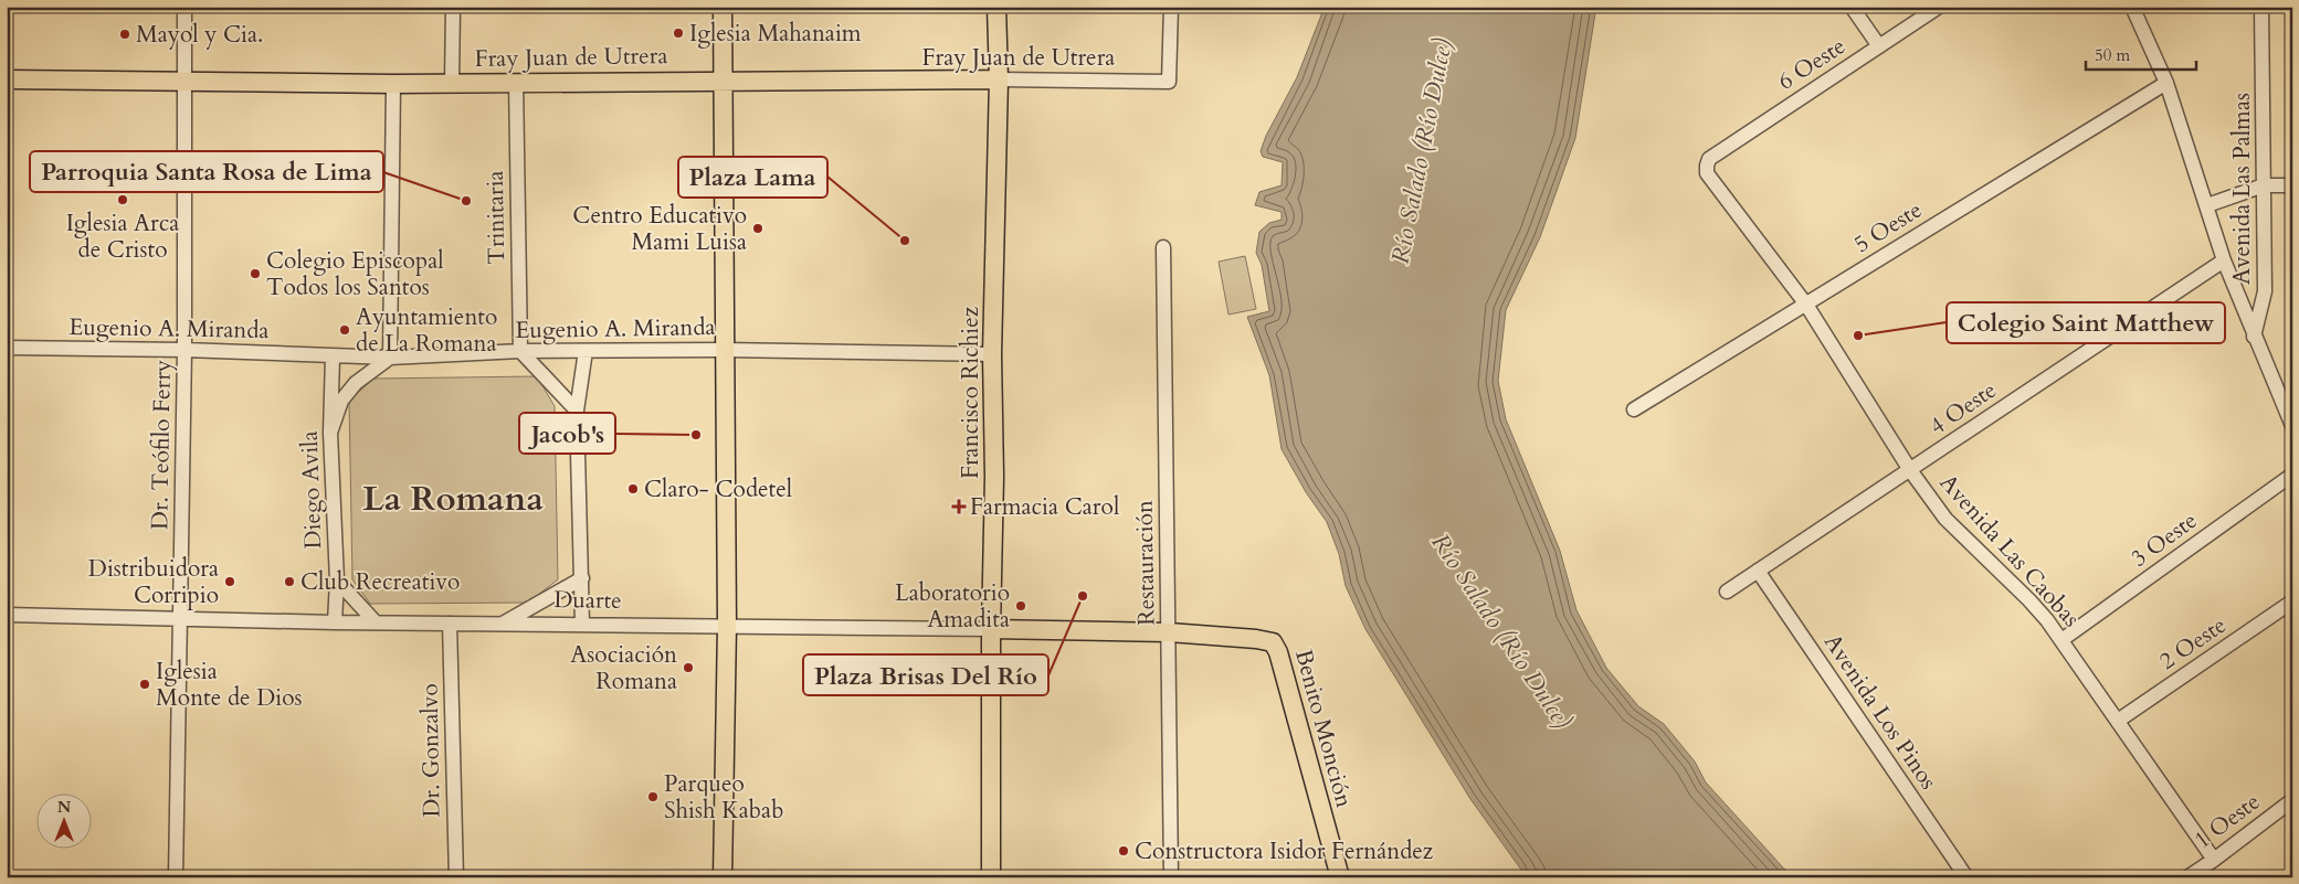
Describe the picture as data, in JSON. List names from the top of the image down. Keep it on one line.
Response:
{"streets":{"main road":["Fray Juan de Utrera","Francisco Richiez","Duarte","Benito Monción"],"street":["6 Oeste","Avenida Las Palmas","Trinitaria","5 Oeste","Eugenio A. Miranda","4 Oeste","Dr. Teófilo Ferry","Diego Avila","3 Oeste","Avenida Las Caobas","Restauración","2 Oeste","Avenida Los Pinos","Dr. Gonzalvo","1 Oeste"]},"crossings":[["Fray Juan de Utrera","Trinitaria"],["Fray Juan de Utrera","Francisco Richiez"],["Fray Juan de Utrera","Dr. Teófilo Ferry"],["6 Oeste","Avenida Las Caobas"],["Trinitaria","Eugenio A. Miranda"],["5 Oeste","Avenida Las Caobas"],["Eugenio A. Miranda","Francisco Richiez"],["Eugenio A. Miranda","Dr. Teófilo Ferry"],["Eugenio A. Miranda","Diego Avila"],["Francisco Richiez","Duarte"],["4 Oeste","Avenida Las Caobas"],["4 Oeste","Avenida Los Pinos"],["Dr. Teófilo Ferry","Duarte"],["Diego Avila","Duarte"],["3 Oeste","Avenida Las Caobas"],["Avenida Las Caobas","2 Oeste"],["Avenida Las Caobas","1 Oeste"],["Restauración","Duarte"],["Duarte","Benito Monción"],["Duarte","Dr. Gonzalvo"]],"districts":["La Romana"],"water":["Río Salado (Río Dulce)"],"places":{"other":["Iglesia Mahanaim","Mayol y Cia.","Iglesia Arca de Cristo","Parroquia Santa Rosa de Lima","Centro Educativo Mami Luisa","Plaza Lama","Colegio Episcopal Todos los Santos","Ayuntamiento de La Romana","Colegio Saint Matthew","Jacob's","Claro- Codetel","Distribuidora Corripio","Club Recreativo","Plaza Brisas Del Río","Laboratorio Amadita","Asociación Romana","Iglesia Monte de Dios","Parqueo Shish Kabab","Constructora Isidor Fernández"],"health":["Farmacia Carol"]},"scale_bar":"50 m","north":"top"}
